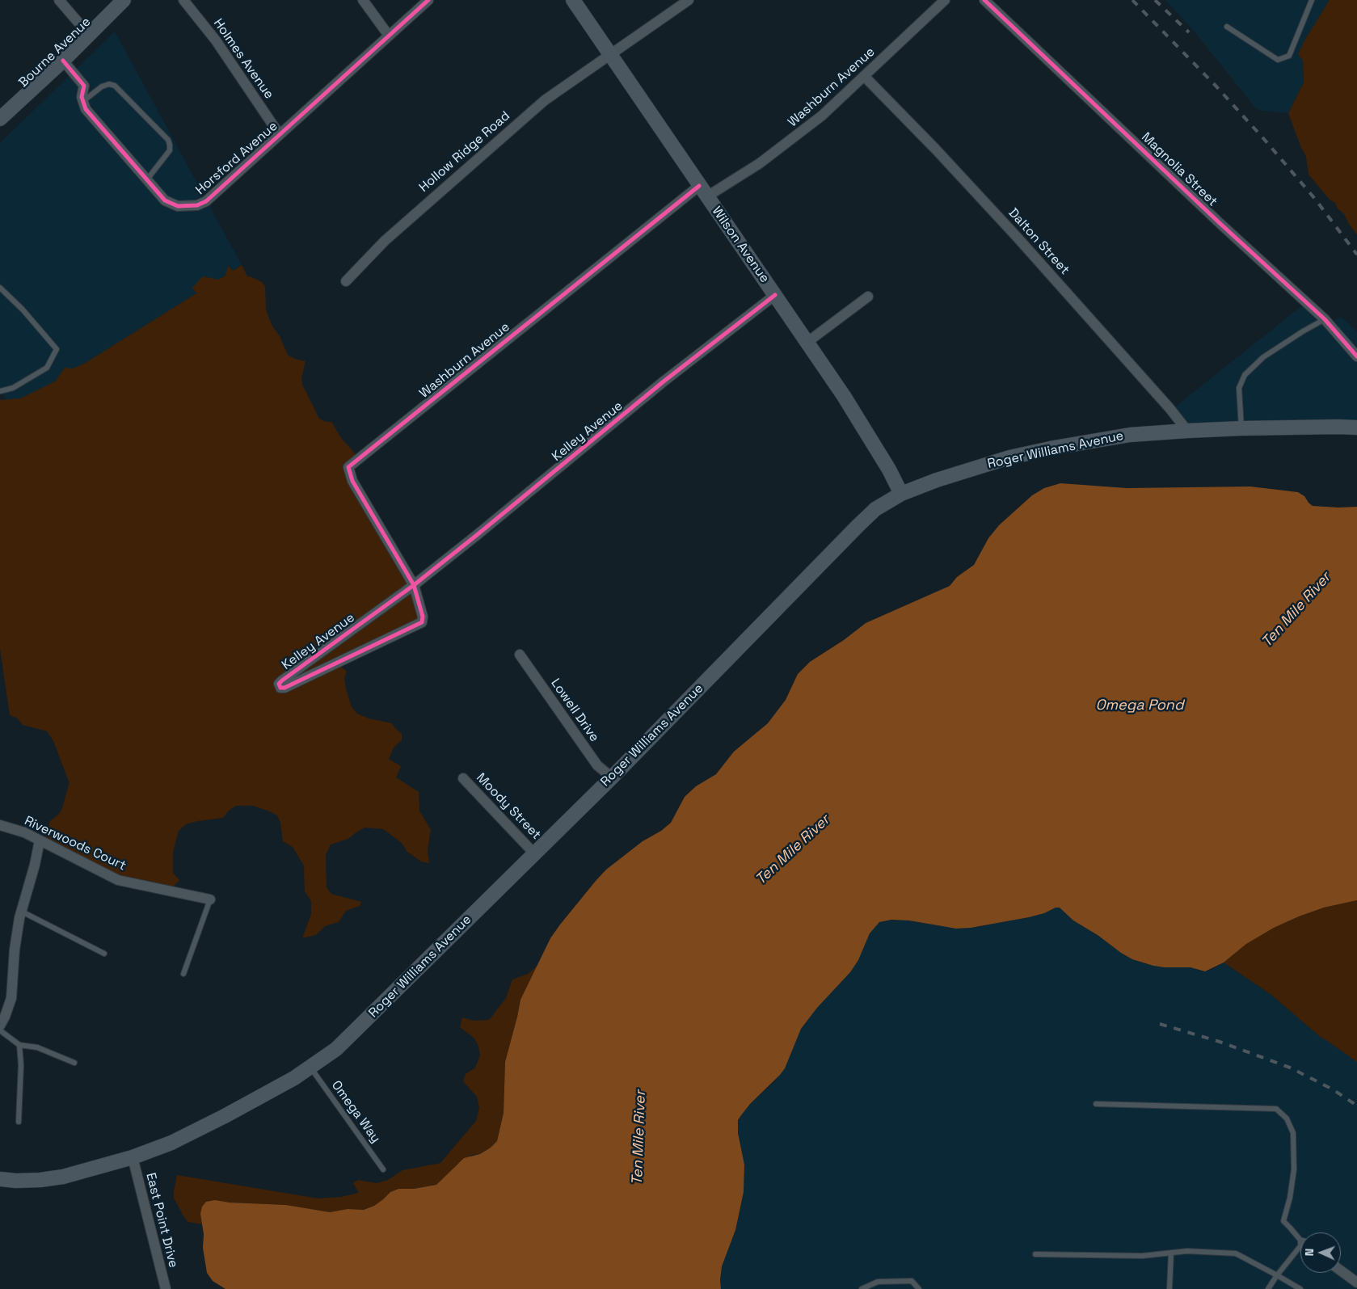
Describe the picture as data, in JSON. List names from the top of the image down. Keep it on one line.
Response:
{"streets":{"main road":["Bourne Avenue","Wilson Avenue","Roger Williams Avenue"],"street":["Holmes Avenue","Washburn Avenue","Hollow Ridge Road","Horsford Avenue","Magnolia Street","Dalton Street","Kelley Avenue","Lowell Drive","Moody Street","Riverwoods Court","East Point Drive"],"lane":["Omega Way"]},"crossings":[["Bourne Avenue","Horsford Avenue"],["Holmes Avenue","Horsford Avenue"],["Washburn Avenue","Dalton Street"],["Washburn Avenue","Wilson Avenue"],["Washburn Avenue","Kelley Avenue"],["Hollow Ridge Road","Wilson Avenue"],["Dalton Street","Roger Williams Avenue"],["Wilson Avenue","Kelley Avenue"],["Wilson Avenue","Roger Williams Avenue"],["Roger Williams Avenue","Lowell Drive"],["Roger Williams Avenue","Moody Street"],["Roger Williams Avenue","Omega Way"],["Roger Williams Avenue","East Point Drive"]],"water":["Ten Mile River","Omega Pond"],"north":"left"}
